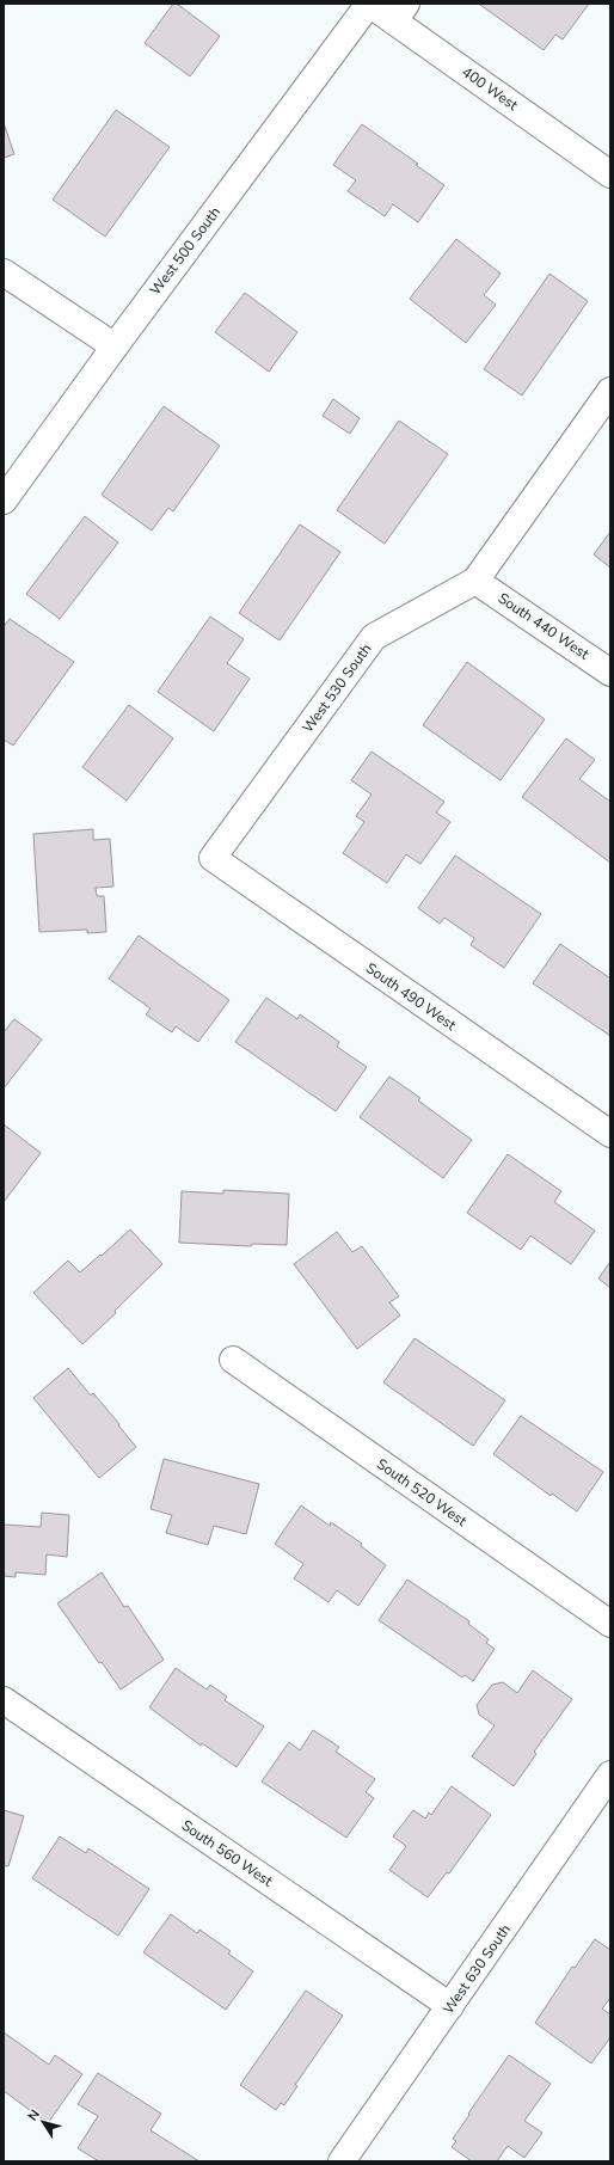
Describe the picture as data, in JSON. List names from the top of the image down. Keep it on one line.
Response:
{"streets":{"street":["400 West","West 500 South","South 440 West","West 530 South","South 490 West","South 520 West","South 560 West","West 630 South"]},"crossings":[["400 West","West 500 South"],["South 440 West","West 530 South"],["West 530 South","South 490 West"],["South 560 West","West 630 South"]],"north":"top left"}
